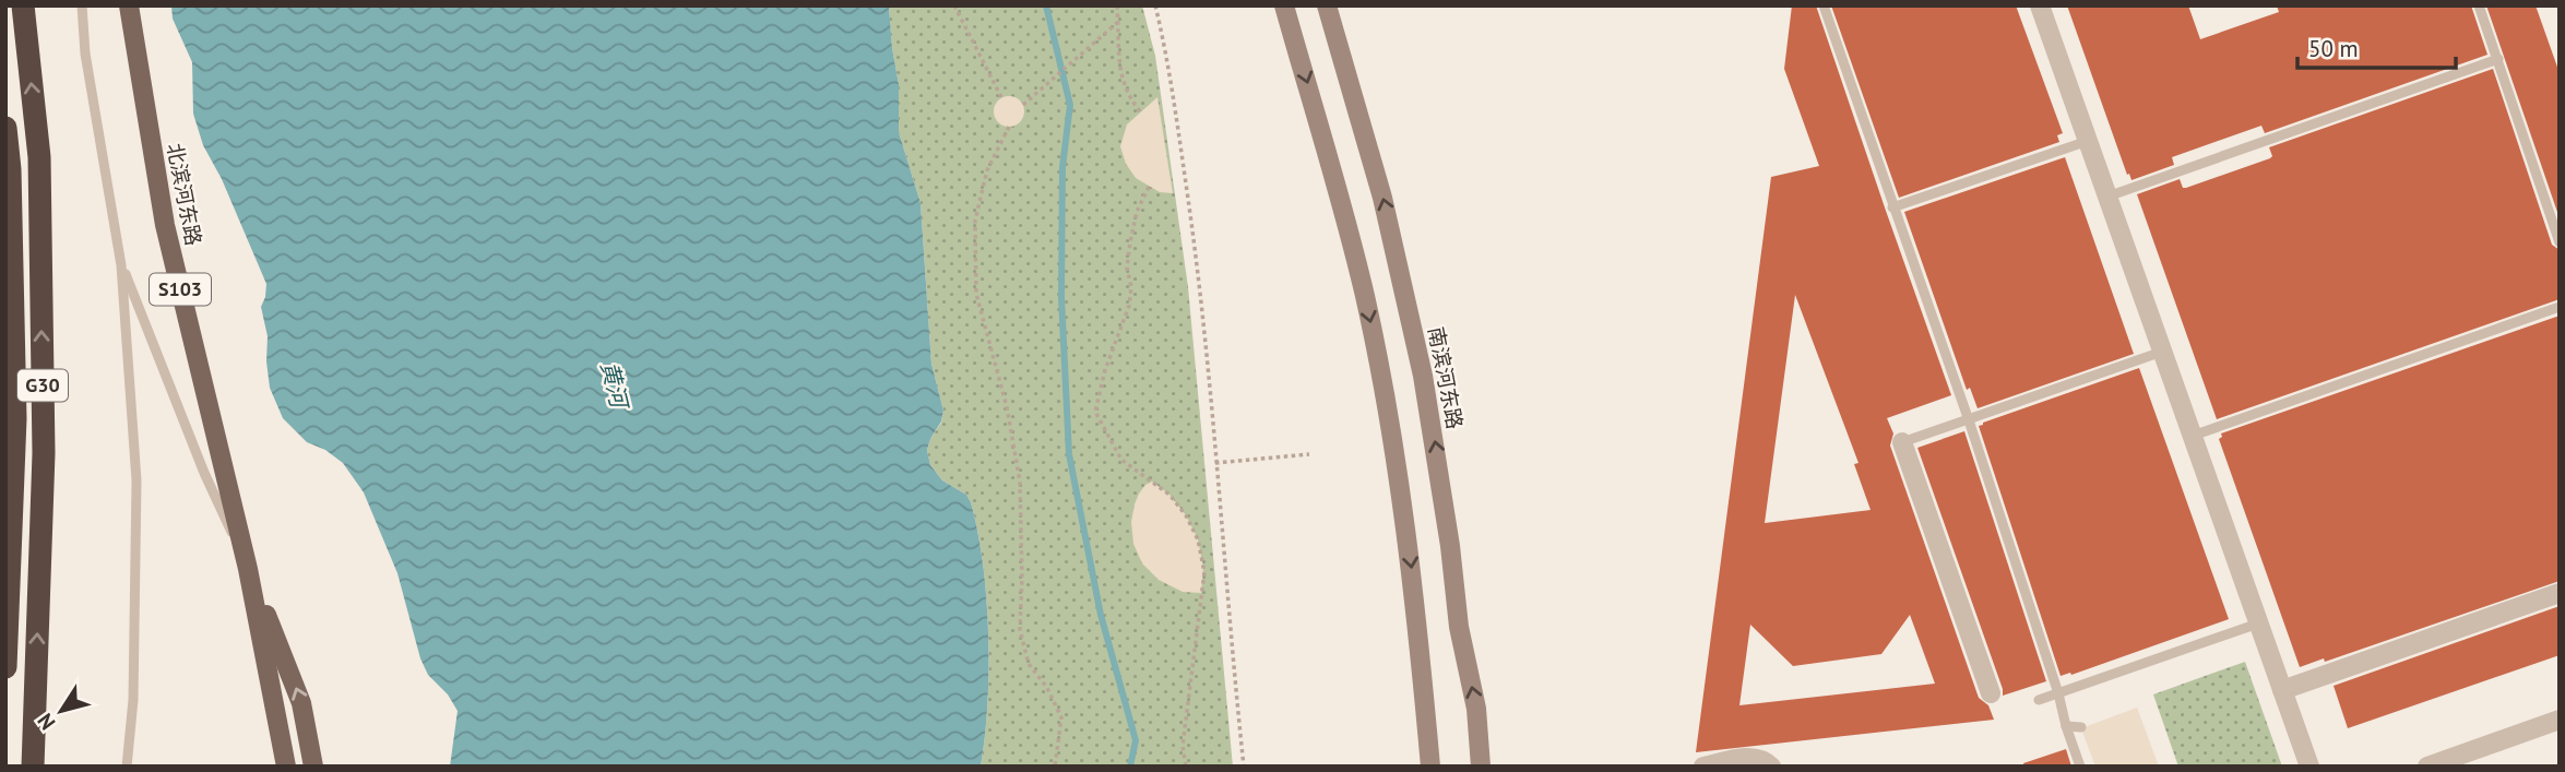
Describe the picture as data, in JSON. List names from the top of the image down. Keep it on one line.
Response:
{"streets":{"highway":["G30"],"main road":["北滨河东路","S103","南滨河东路"]},"water":["黄河"],"scale_bar":"50 m","north":"bottom left"}
